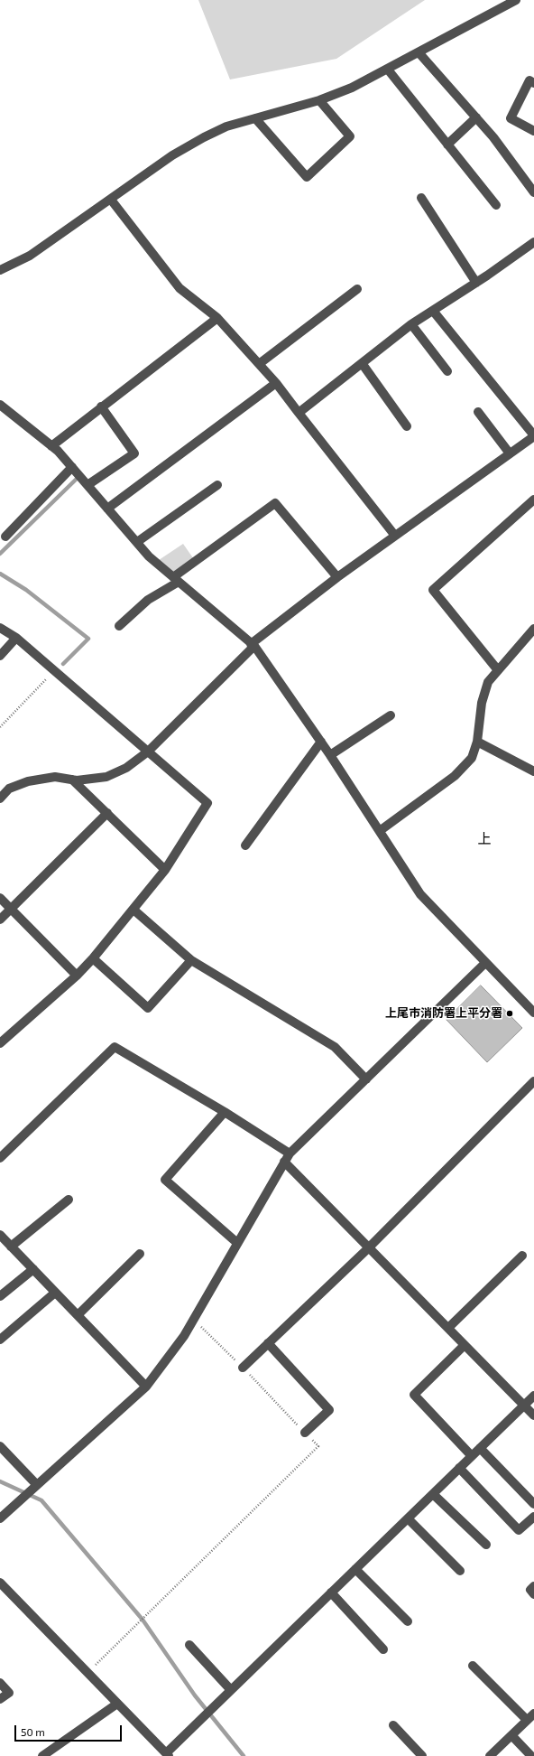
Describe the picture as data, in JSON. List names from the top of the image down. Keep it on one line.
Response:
{"districts":["上"],"places":["上尾市消防署上平分署"],"scale_bar":"50 m"}
